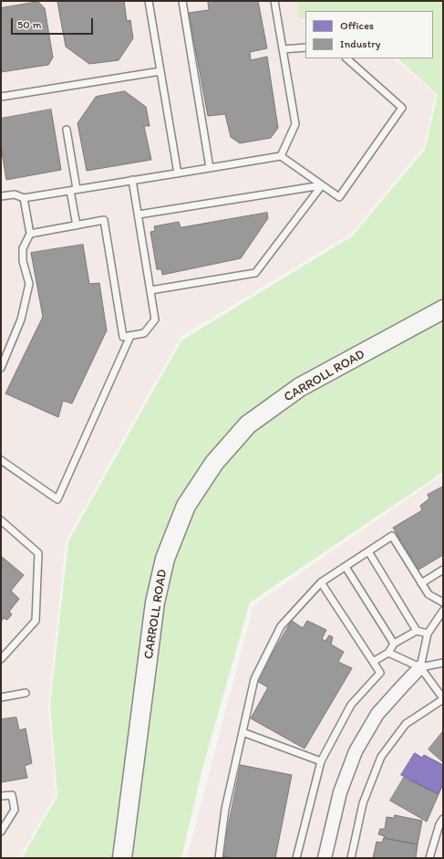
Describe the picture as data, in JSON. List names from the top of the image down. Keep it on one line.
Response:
{"streets":{"main road":["CARROLL ROAD"]},"legend":["Offices","Industry"],"scale_bar":"50 m"}
